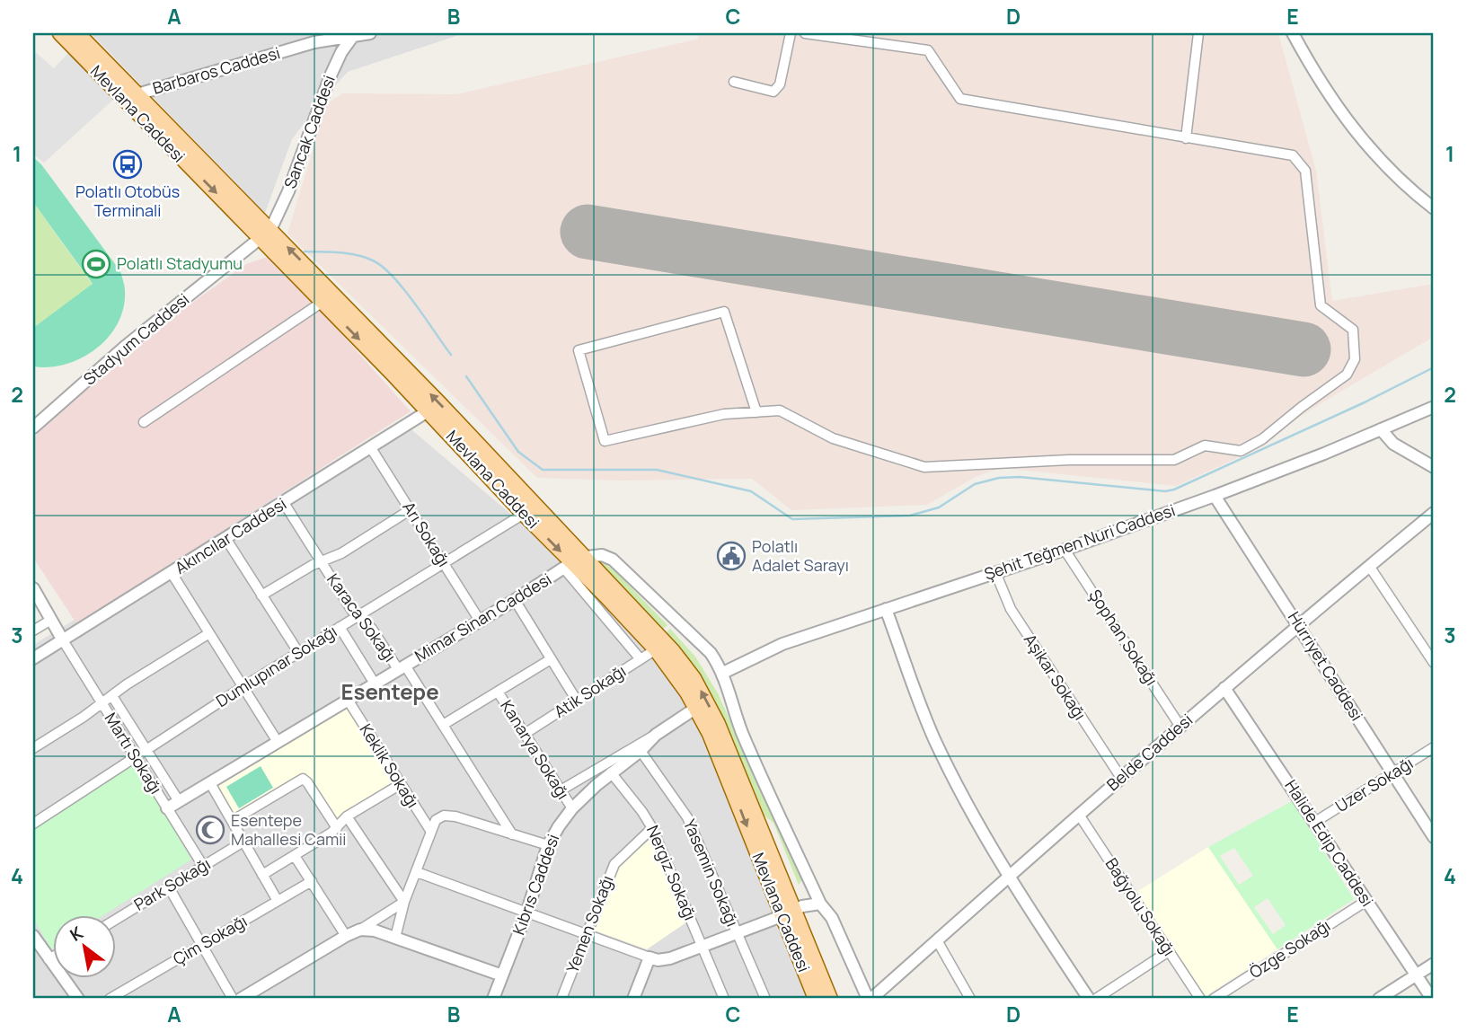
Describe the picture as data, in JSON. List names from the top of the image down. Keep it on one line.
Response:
{"streets":{"main road":["Mevlana Caddesi"],"street":["Barbaros Caddesi","Sancak Caddesi","Stadyum Caddesi","Arı Sokağı","Akıncılar Caddesi","Şehit Teğmen Nuri Caddesi","Karaca Sokağı","Mimar Sinan Caddesi","Şophan Sokağı","Dumlupınar Sokağı","Hürriyet Caddesi","Aşikar Sokağı","Atik Sokağı","Kanarya Sokağı","Belde Caddesi","Martı Sokağı","Keklik Sokağı","Uzer Sokağı","Halide Edip Caddesi","Nergiz Sokağı","Yasemin Sokağı","Park Sokağı","Kıbrıs Caddesi","Bağyolu Sokağı","Yemen Sokağı","Çim Sokağı","Özge Sokağı"]},"crossings":[["Barbaros Caddesi","Mevlana Caddesi"],["Barbaros Caddesi","Sancak Caddesi"],["Mevlana Caddesi","Sancak Caddesi"],["Mevlana Caddesi","Stadyum Caddesi"],["Mevlana Caddesi","Akıncılar Caddesi"],["Mevlana Caddesi","Mimar Sinan Caddesi"],["Mevlana Caddesi","Dumlupınar Sokağı"],["Mevlana Caddesi","Atik Sokağı"],["Mevlana Caddesi","Kıbrıs Caddesi"],["Sancak Caddesi","Stadyum Caddesi"],["Arı Sokağı","Akıncılar Caddesi"],["Arı Sokağı","Mimar Sinan Caddesi"],["Arı Sokağı","Dumlupınar Sokağı"],["Akıncılar Caddesi","Karaca Sokağı"],["Akıncılar Caddesi","Martı Sokağı"],["Şehit Teğmen Nuri Caddesi","Şophan Sokağı"],["Şehit Teğmen Nuri Caddesi","Hürriyet Caddesi"],["Şehit Teğmen Nuri Caddesi","Aşikar Sokağı"],["Karaca Sokağı","Mimar Sinan Caddesi"],["Karaca Sokağı","Dumlupınar Sokağı"],["Mimar Sinan Caddesi","Martı Sokağı"],["Mimar Sinan Caddesi","Keklik Sokağı"],["Şophan Sokağı","Belde Caddesi"],["Dumlupınar Sokağı","Martı Sokağı"],["Hürriyet Caddesi","Belde Caddesi"],["Hürriyet Caddesi","Uzer Sokağı"],["Aşikar Sokağı","Belde Caddesi"],["Atik Sokağı","Kanarya Sokağı"],["Kanarya Sokağı","Kıbrıs Caddesi"],["Belde Caddesi","Halide Edip Caddesi"],["Belde Caddesi","Bağyolu Sokağı"],["Martı Sokağı","Park Sokağı"],["Uzer Sokağı","Halide Edip Caddesi"],["Halide Edip Caddesi","Özge Sokağı"],["Nergiz Sokağı","Kıbrıs Caddesi"],["Nergiz Sokağı","Yemen Sokağı"],["Yasemin Sokağı","Kıbrıs Caddesi"]],"districts":["Esentepe"],"places":{"bus stop":["Polatlı Otobüs Terminali"],"sports":["Polatlı Stadyumu"],"public building":["Polatlı Adalet Sarayı"],"mosque":["Esentepe Mahallesi Camii"]},"north":"top left","grid":{"columns":["A","B","C","D","E"],"rows":["1","2","3","4"]}}
